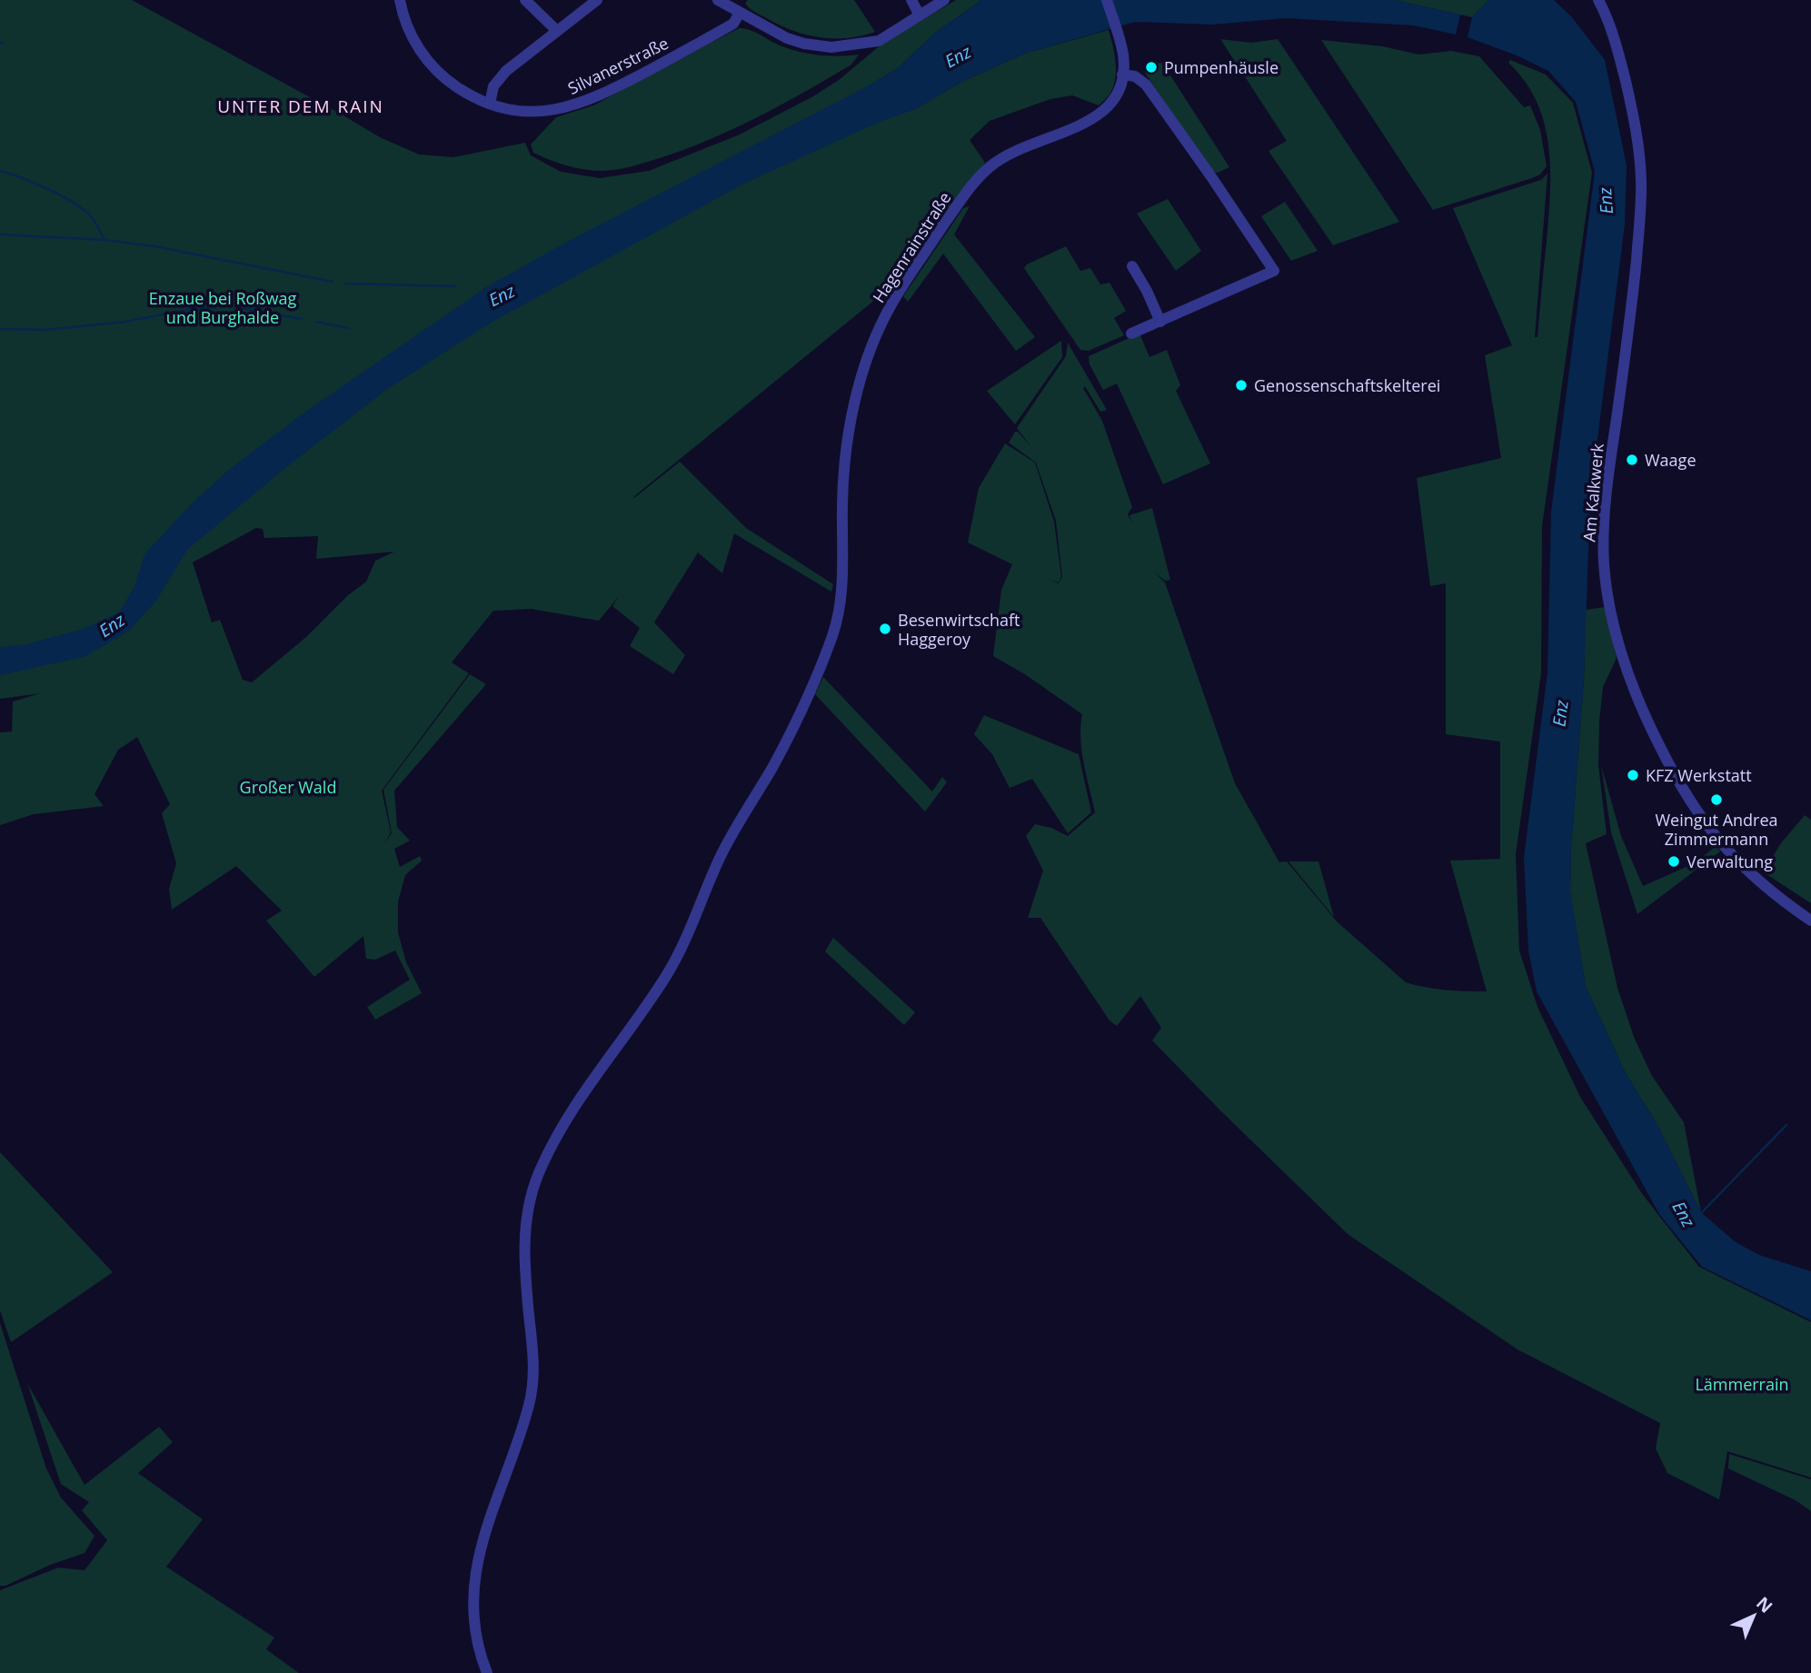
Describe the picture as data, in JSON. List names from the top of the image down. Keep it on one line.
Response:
{"streets":{"street":["Silvanerstraße","Hagenrainstraße","Am Kalkwerk"]},"districts":["UNTER DEM RAIN"],"water":["Enz"],"parks":["Enzaue bei Roßwag und Burghalde","Großer Wald","Lämmerrain"],"places":["Pumpenhäusle","Genossenschaftskelterei","Waage","Besenwirtschaft Haggeroy","KFZ Werkstatt","Weingut Andrea Zimmermann","Verwaltung"],"north":"top right"}
